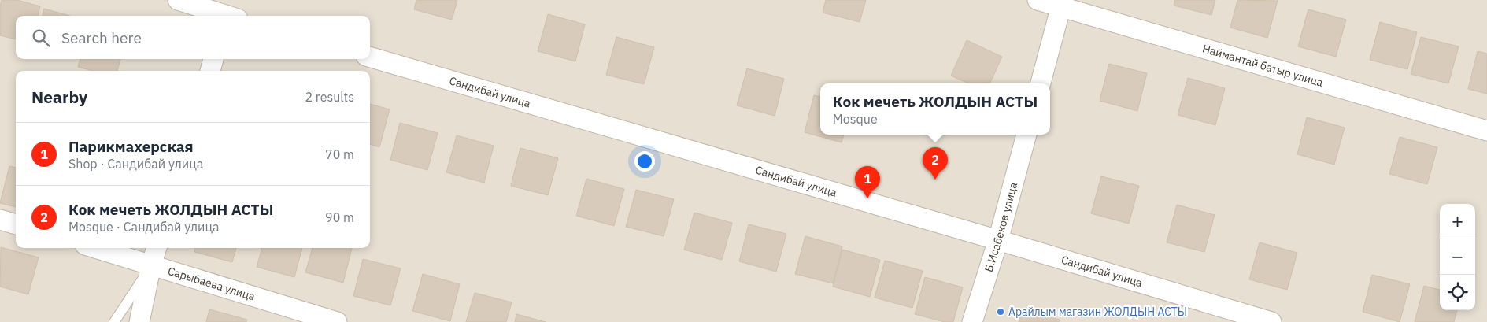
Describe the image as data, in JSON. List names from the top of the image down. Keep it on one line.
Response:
{"streets":{"street":["Наймантай батыр улица","Сандибай улица","Б.Исабеков улица","Сарыбаева улица"]},"crossings":[["Сандибай улица","Б.Исабеков улица"]],"places":["Арайлым магазин ЖОЛДЫН АСТЫ"],"page":{"search":"Search here","heading":["Nearby","2 results"],"popup":["Кок мечеть ЖОЛДЫН АСТЫ","Mosque"],"list":[{"mark":"1","name":"Парикмахерская","note":"Shop · Сандибай улица","value":"70 m"},{"mark":"2","name":"Кок мечеть ЖОЛДЫН АСТЫ","note":"Mosque · Сандибай улица","value":"90 m"}],"pins":["2","1"],"map_buttons":["+","−"]}}
